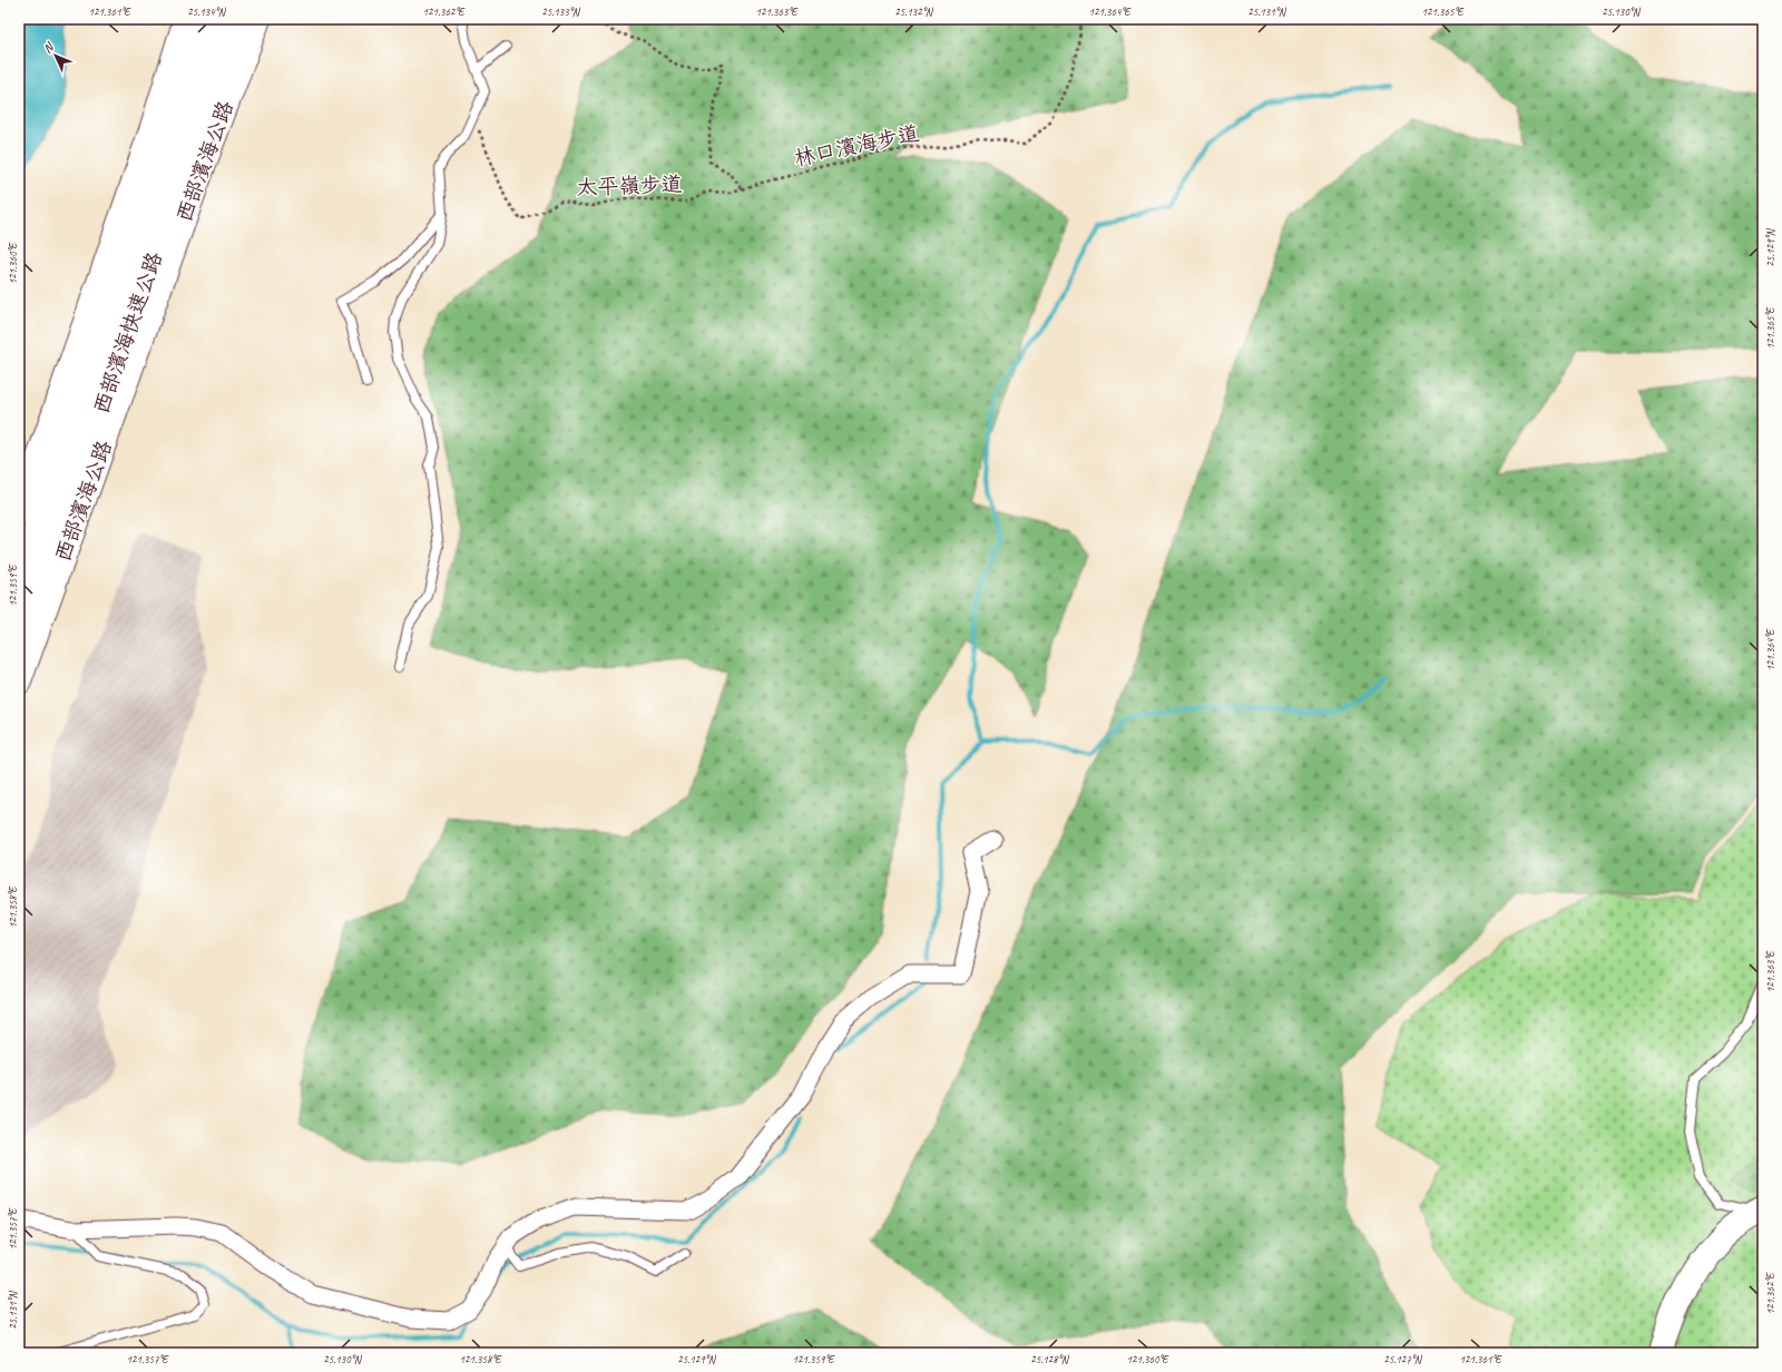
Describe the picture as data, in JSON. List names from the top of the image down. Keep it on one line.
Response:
{"streets":{"main road":["西部濱海公路","西部濱海快速公路"],"path":["林口濱海步道","太平嶺步道"]},"crossings":[["林口濱海步道","太平嶺步道"]],"north":"top left","coordinates":["121.361°E","25.134°N","121.362°E","25.133°N","121.363°E","25.132°N","121.364°E","25.131°N","121.365°E","25.130°N","25.129°N","121.360°E","121.359°E","121.358°E","121.357°E","25.128°N","25.127°N"]}
